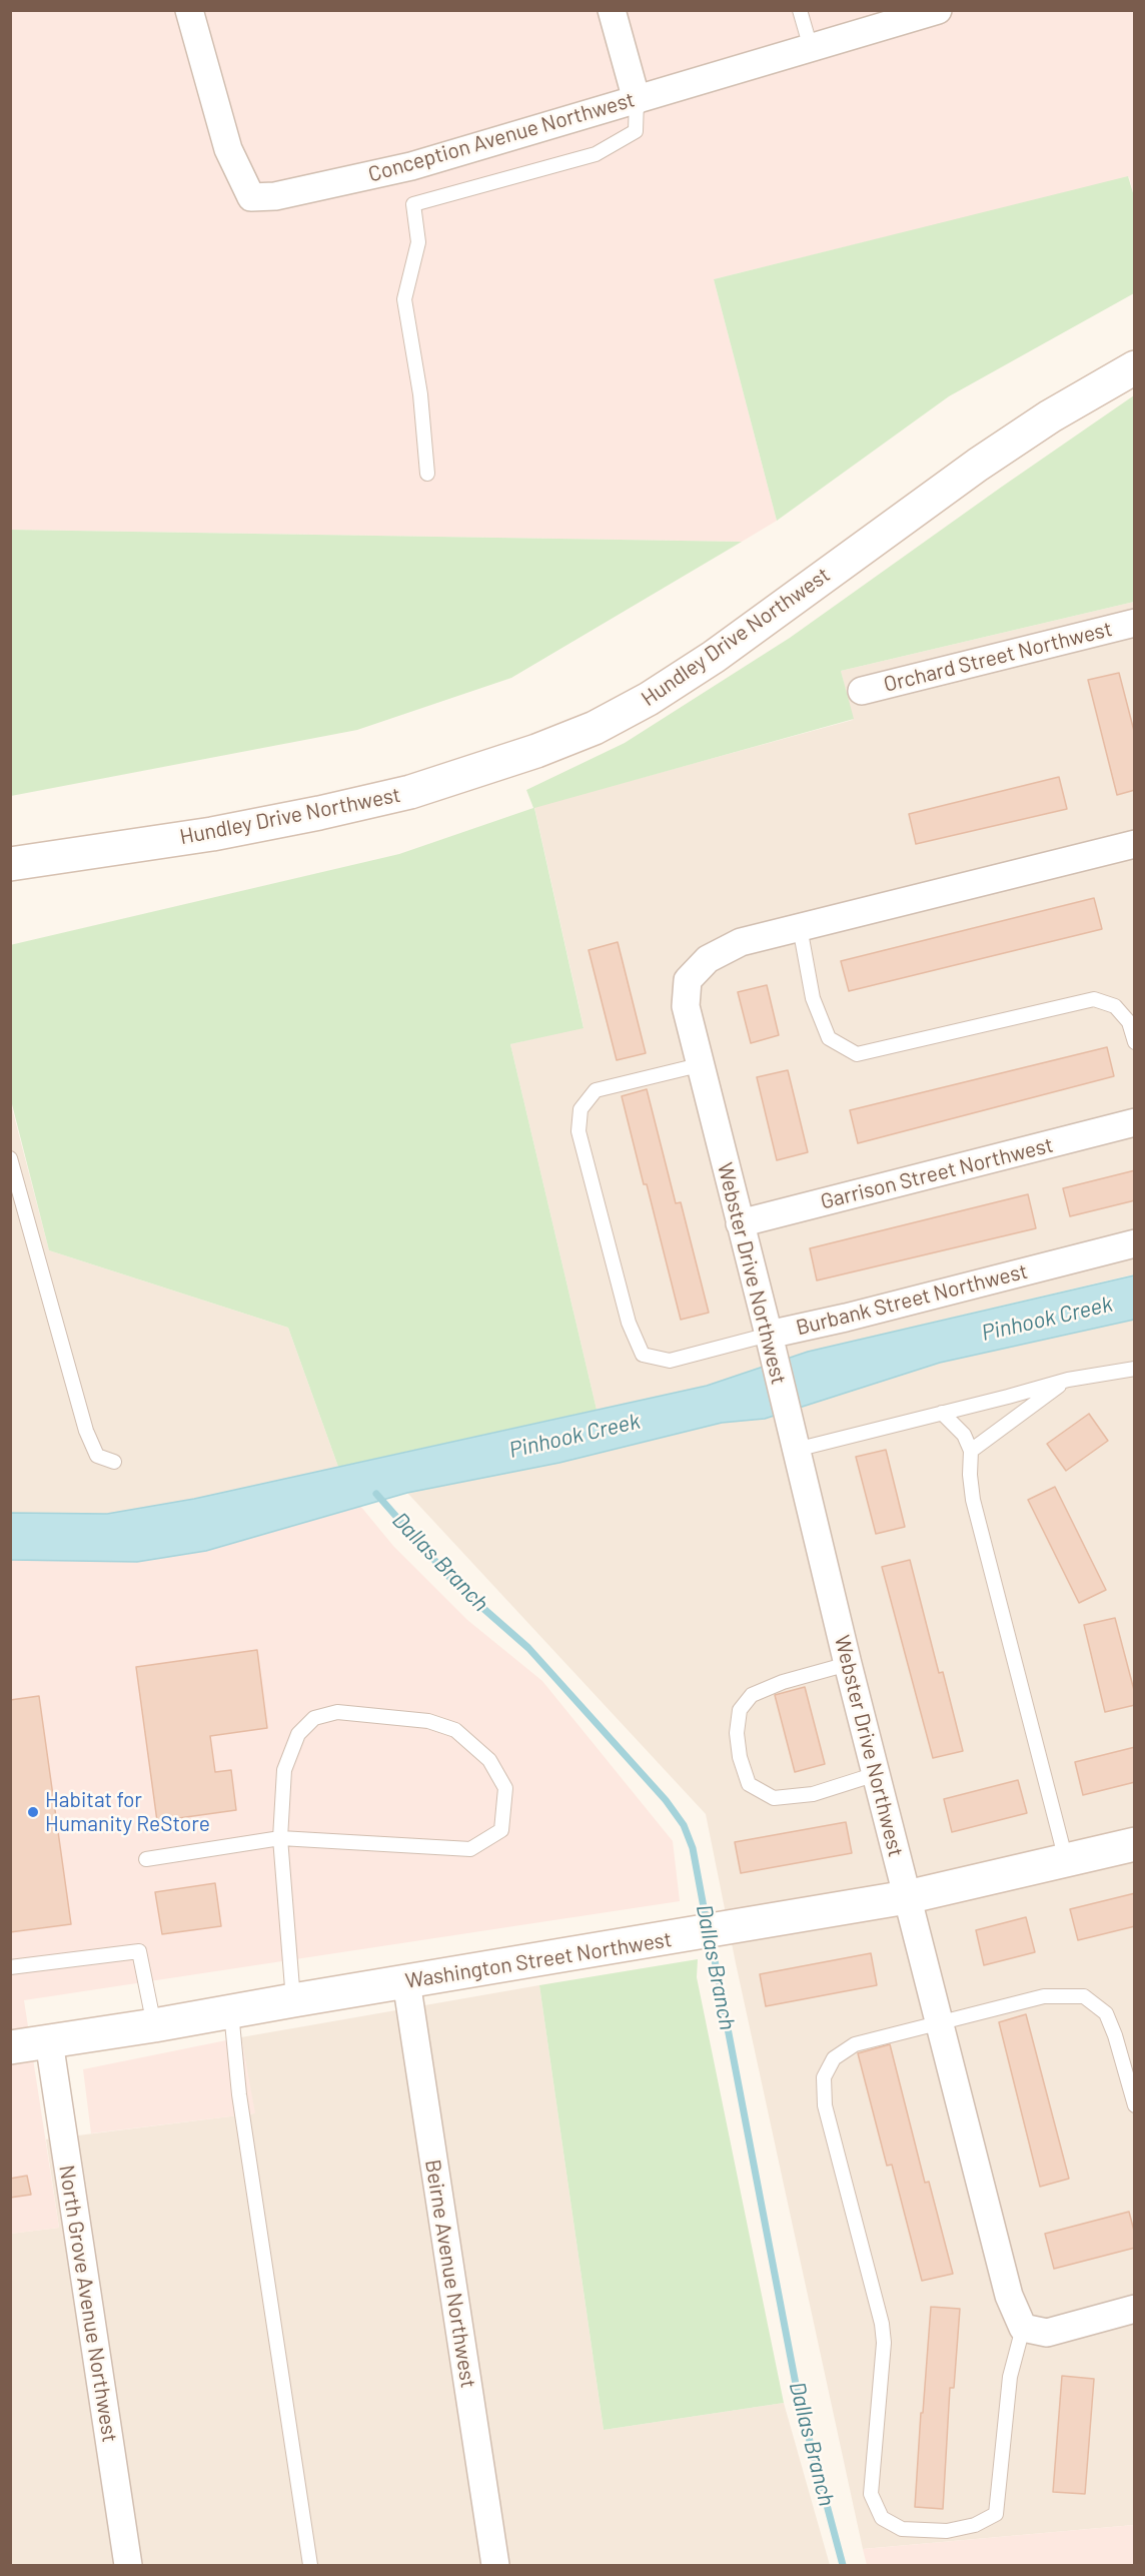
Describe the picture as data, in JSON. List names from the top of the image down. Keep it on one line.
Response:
{"streets":{"street":["Conception Avenue Northwest","Hundley Drive Northwest","Orchard Street Northwest","Garrison Street Northwest","Webster Drive Northwest","Burbank Street Northwest","Washington Street Northwest","Beirne Avenue Northwest","North Grove Avenue Northwest"]},"crossings":[["Garrison Street Northwest","Webster Drive Northwest"],["Webster Drive Northwest","Burbank Street Northwest"],["Webster Drive Northwest","Washington Street Northwest"],["Washington Street Northwest","Beirne Avenue Northwest"],["Washington Street Northwest","North Grove Avenue Northwest"]],"water":["Pinhook Creek","Dallas Branch"],"places":["Habitat for Humanity ReStore"]}
